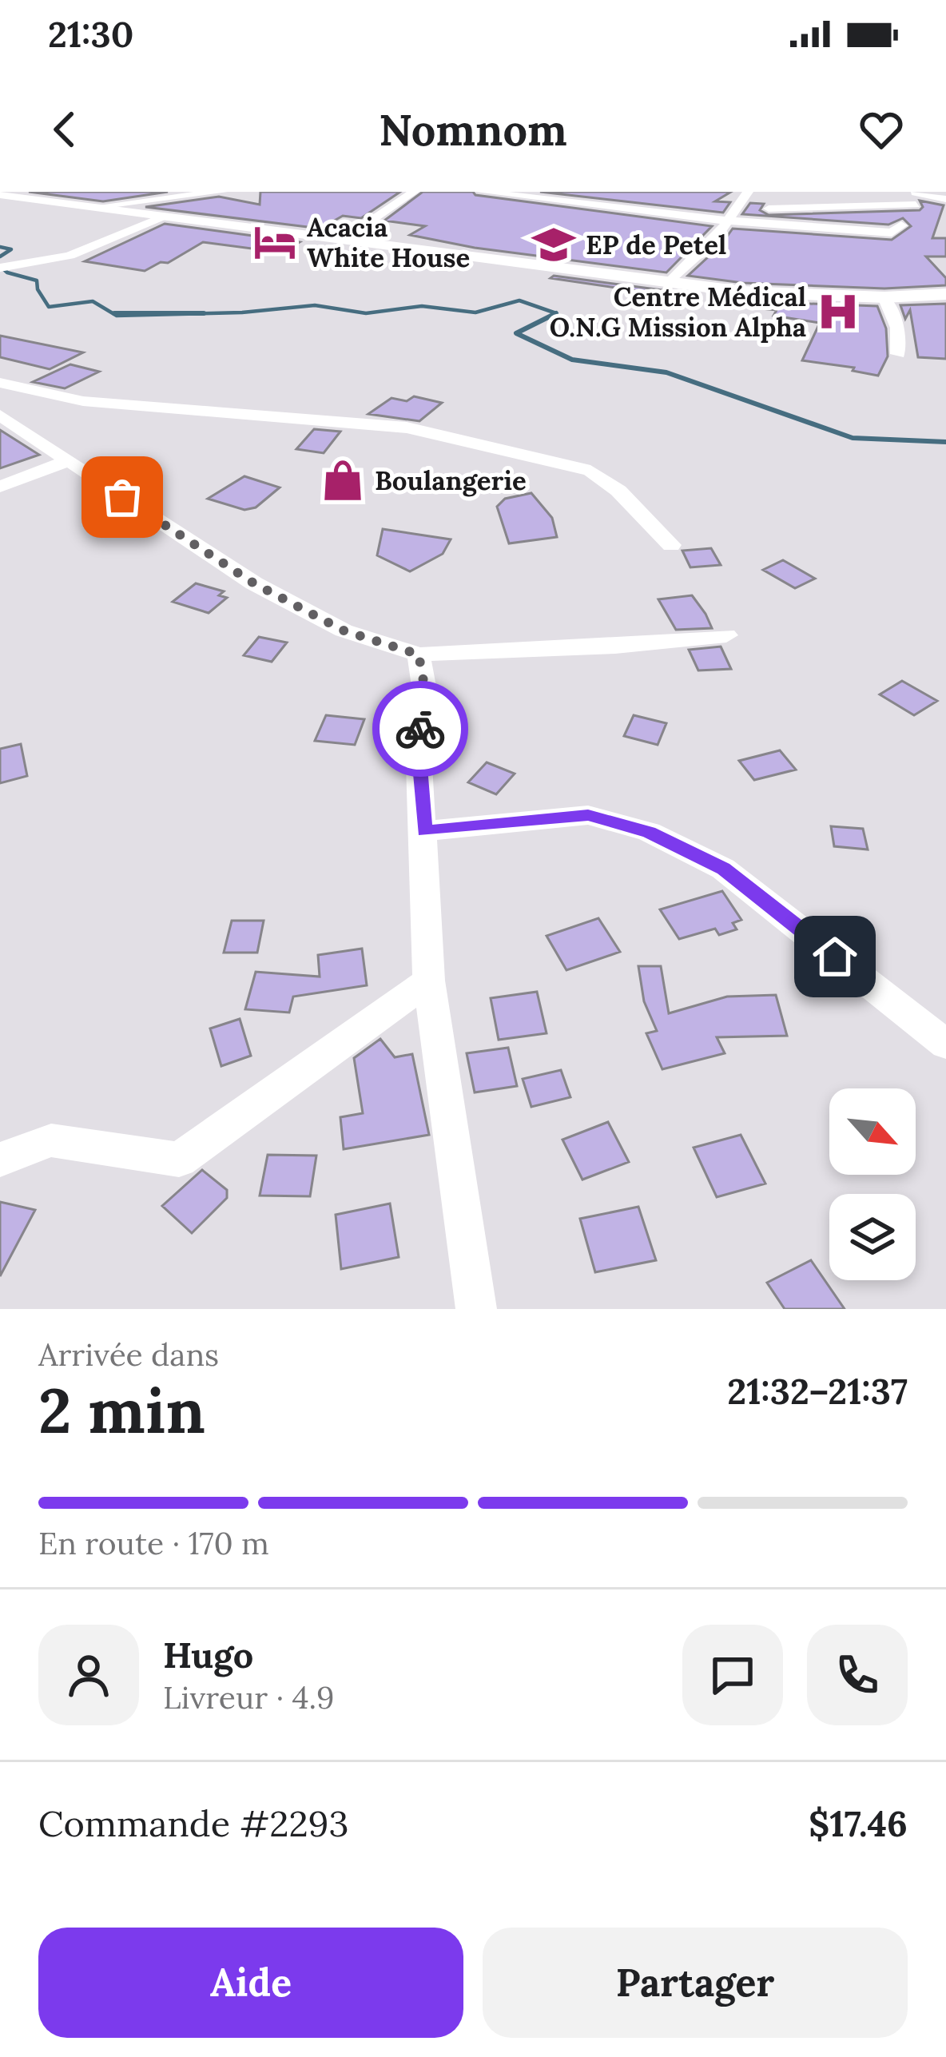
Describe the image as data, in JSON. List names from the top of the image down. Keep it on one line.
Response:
{"places":{"hotel":["Acacia White House"],"school or university":["EP de Petel"],"hospital":["Centre Médical O.N.G Mission Alpha"],"shop":["Boulangerie"]},"north":"bottom right","page":{"status":"21:30","header":"Nomnom","heading":["2 min","Arrivée dans","21:32–21:37"],"panel":["Hugo","Livreur · 4.9","Commande #2293","$17.46"],"bar":"En route · 170 m","buttons":["Aide","Partager"]}}
